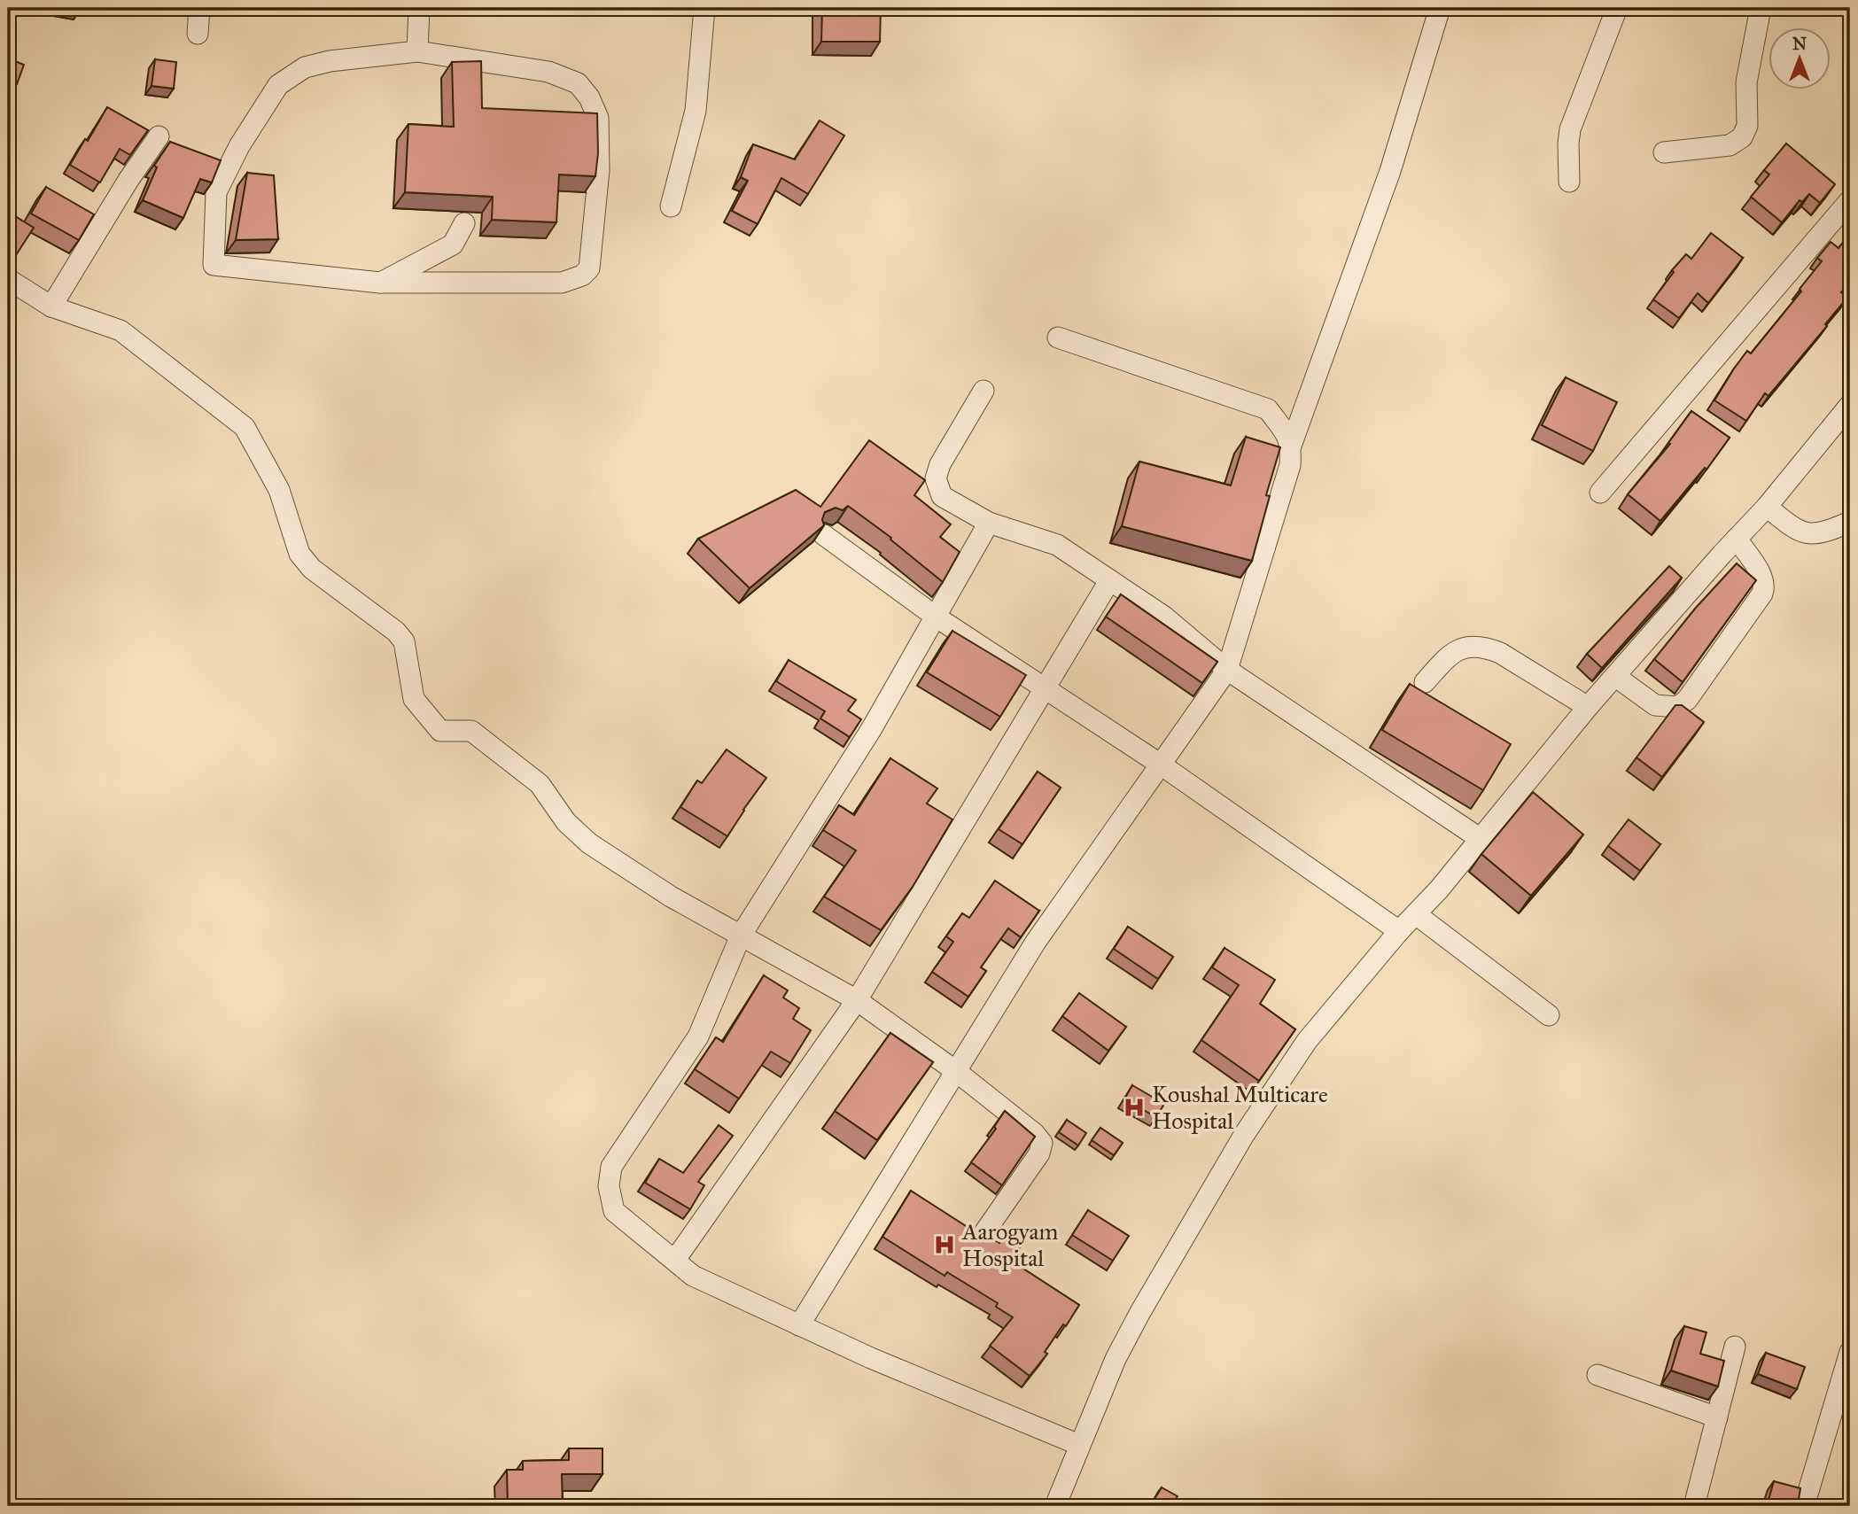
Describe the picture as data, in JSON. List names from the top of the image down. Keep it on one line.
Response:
{"places":{"hospital":["Koushal Multicare Hospital","Aarogyam Hospital"]},"north":"top"}
